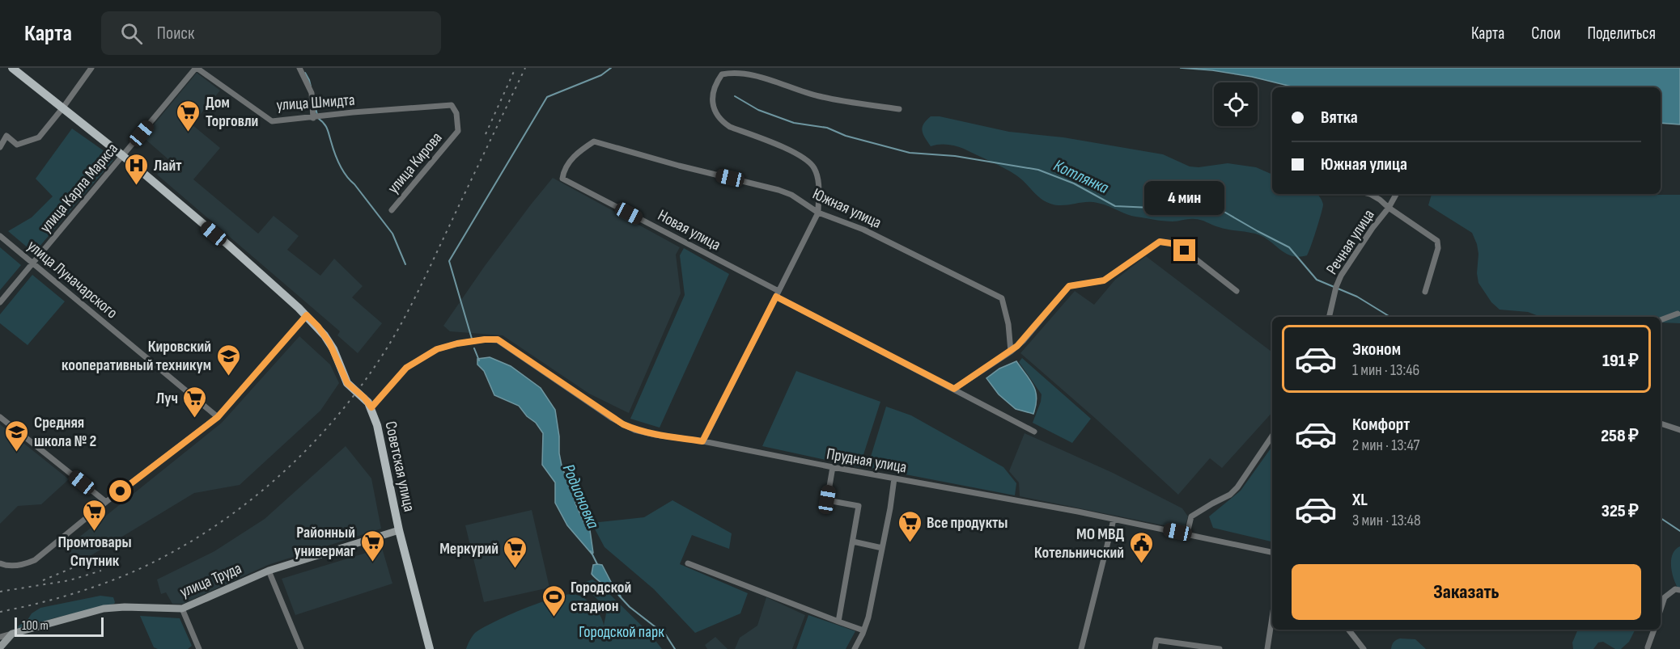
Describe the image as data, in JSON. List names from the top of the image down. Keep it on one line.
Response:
{"streets":{"main road":["Советская улица"],"street":["улица Шмидта","улица Кирова","улица Карла Маркса","Южная улица","Новая улица","Речная улица","улица Луначарского","Прудная улица","улица Труда"]},"crossings":[["улица Шмидта","улица Кирова"],["улица Шмидта","улица Карла Маркса"],["улица Карла Маркса","улица Луначарского"],["улица Карла Маркса","Советская улица"],["Южная улица","Новая улица"],["Прудная улица","Советская улица"],["Советская улица","улица Труда"]],"water":["Котлянка","Родионовка"],"parks":["Городской парк"],"places":{"supermarket":["Дом Торговли","Луч","Промтовары Спутник","Все продукты","Районный универмаг","Меркурий"],"hospital":["Лайт"],"school or university":["Кировский кооперативный техникум","Средняя школа № 2"],"public building":["МО МВД Котельничский"],"sports":["Городской стадион"]},"scale_bar":"100 m","page":{"header":"Карта","search":"Поиск","nav":["Карта","Слои","Поделиться"],"banner":["Вятка","Южная улица"],"bubble":"4 мин","list":[{"name":"Эконом","note":"1 мин · 13:46","value":"191 ₽"},{"name":"Комфорт","note":"2 мин · 13:47","value":"258 ₽"},{"name":"XL","note":"3 мин · 13:48","value":"325 ₽"}],"buttons":"Заказать","scale":"100 m"}}
